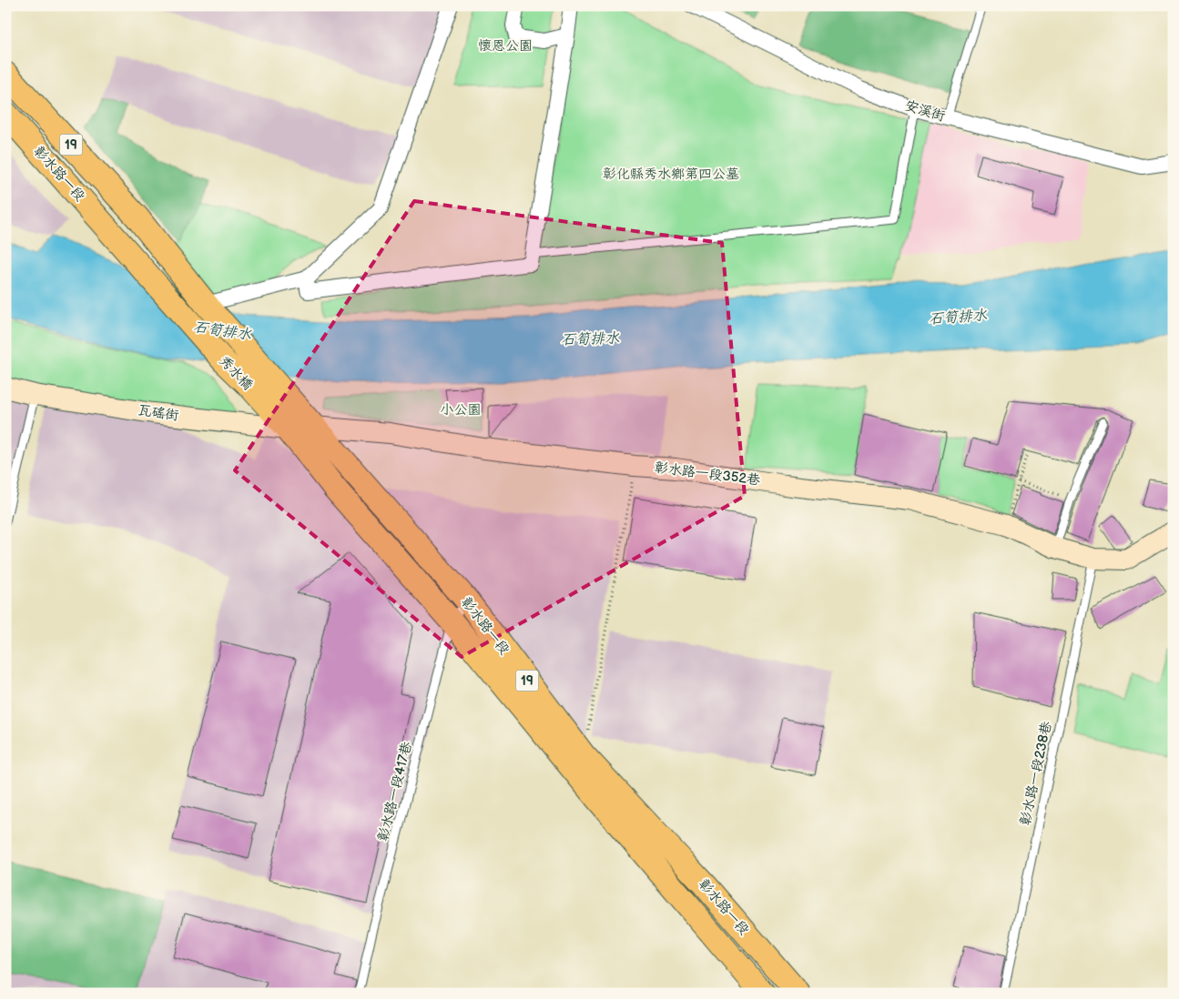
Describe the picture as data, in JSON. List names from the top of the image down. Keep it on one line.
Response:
{"streets":{"main road":["19","彰水路一段","秀水橋"],"street":["安溪街","瓦磘街","彰水路一段352巷"],"lane":["彰水路一段238巷","彰水路一段417巷"]},"crossings":[["彰水路一段","秀水橋"],["彰水路一段","瓦磘街"],["彰水路一段","彰水路一段352巷"],["彰水路一段","彰水路一段417巷"],["秀水橋","瓦磘街"],["瓦磘街","彰水路一段352巷"],["彰水路一段352巷","彰水路一段238巷"]],"water":["石筍排水"],"parks":["懷恩公園","彰化縣秀水鄉第四公墓","小公園"]}
